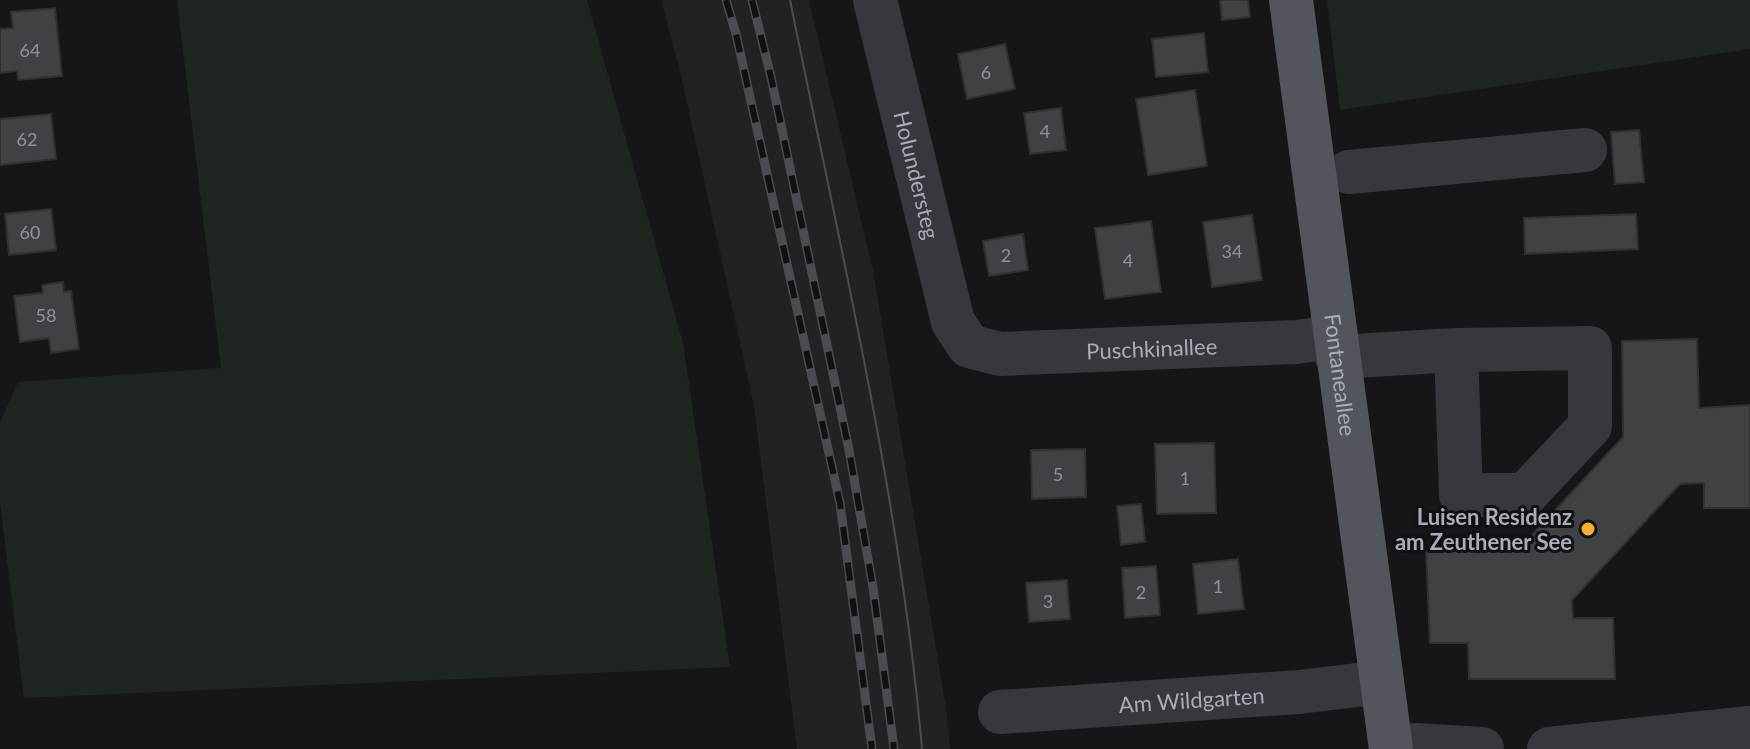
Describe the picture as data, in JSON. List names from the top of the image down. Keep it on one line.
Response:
{"streets":{"main road":["Fontaneallee"],"street":["Holundersteg","Puschkinallee","Am Wildgarten"]},"crossings":[["Holundersteg","Puschkinallee"],["Puschkinallee","Fontaneallee"],["Fontaneallee","Am Wildgarten"]],"places":["Luisen Residenz am Zeuthener See"],"house_numbers":["64","6","4","62","60","34","2","4","58","5","1","1","2","3"]}
